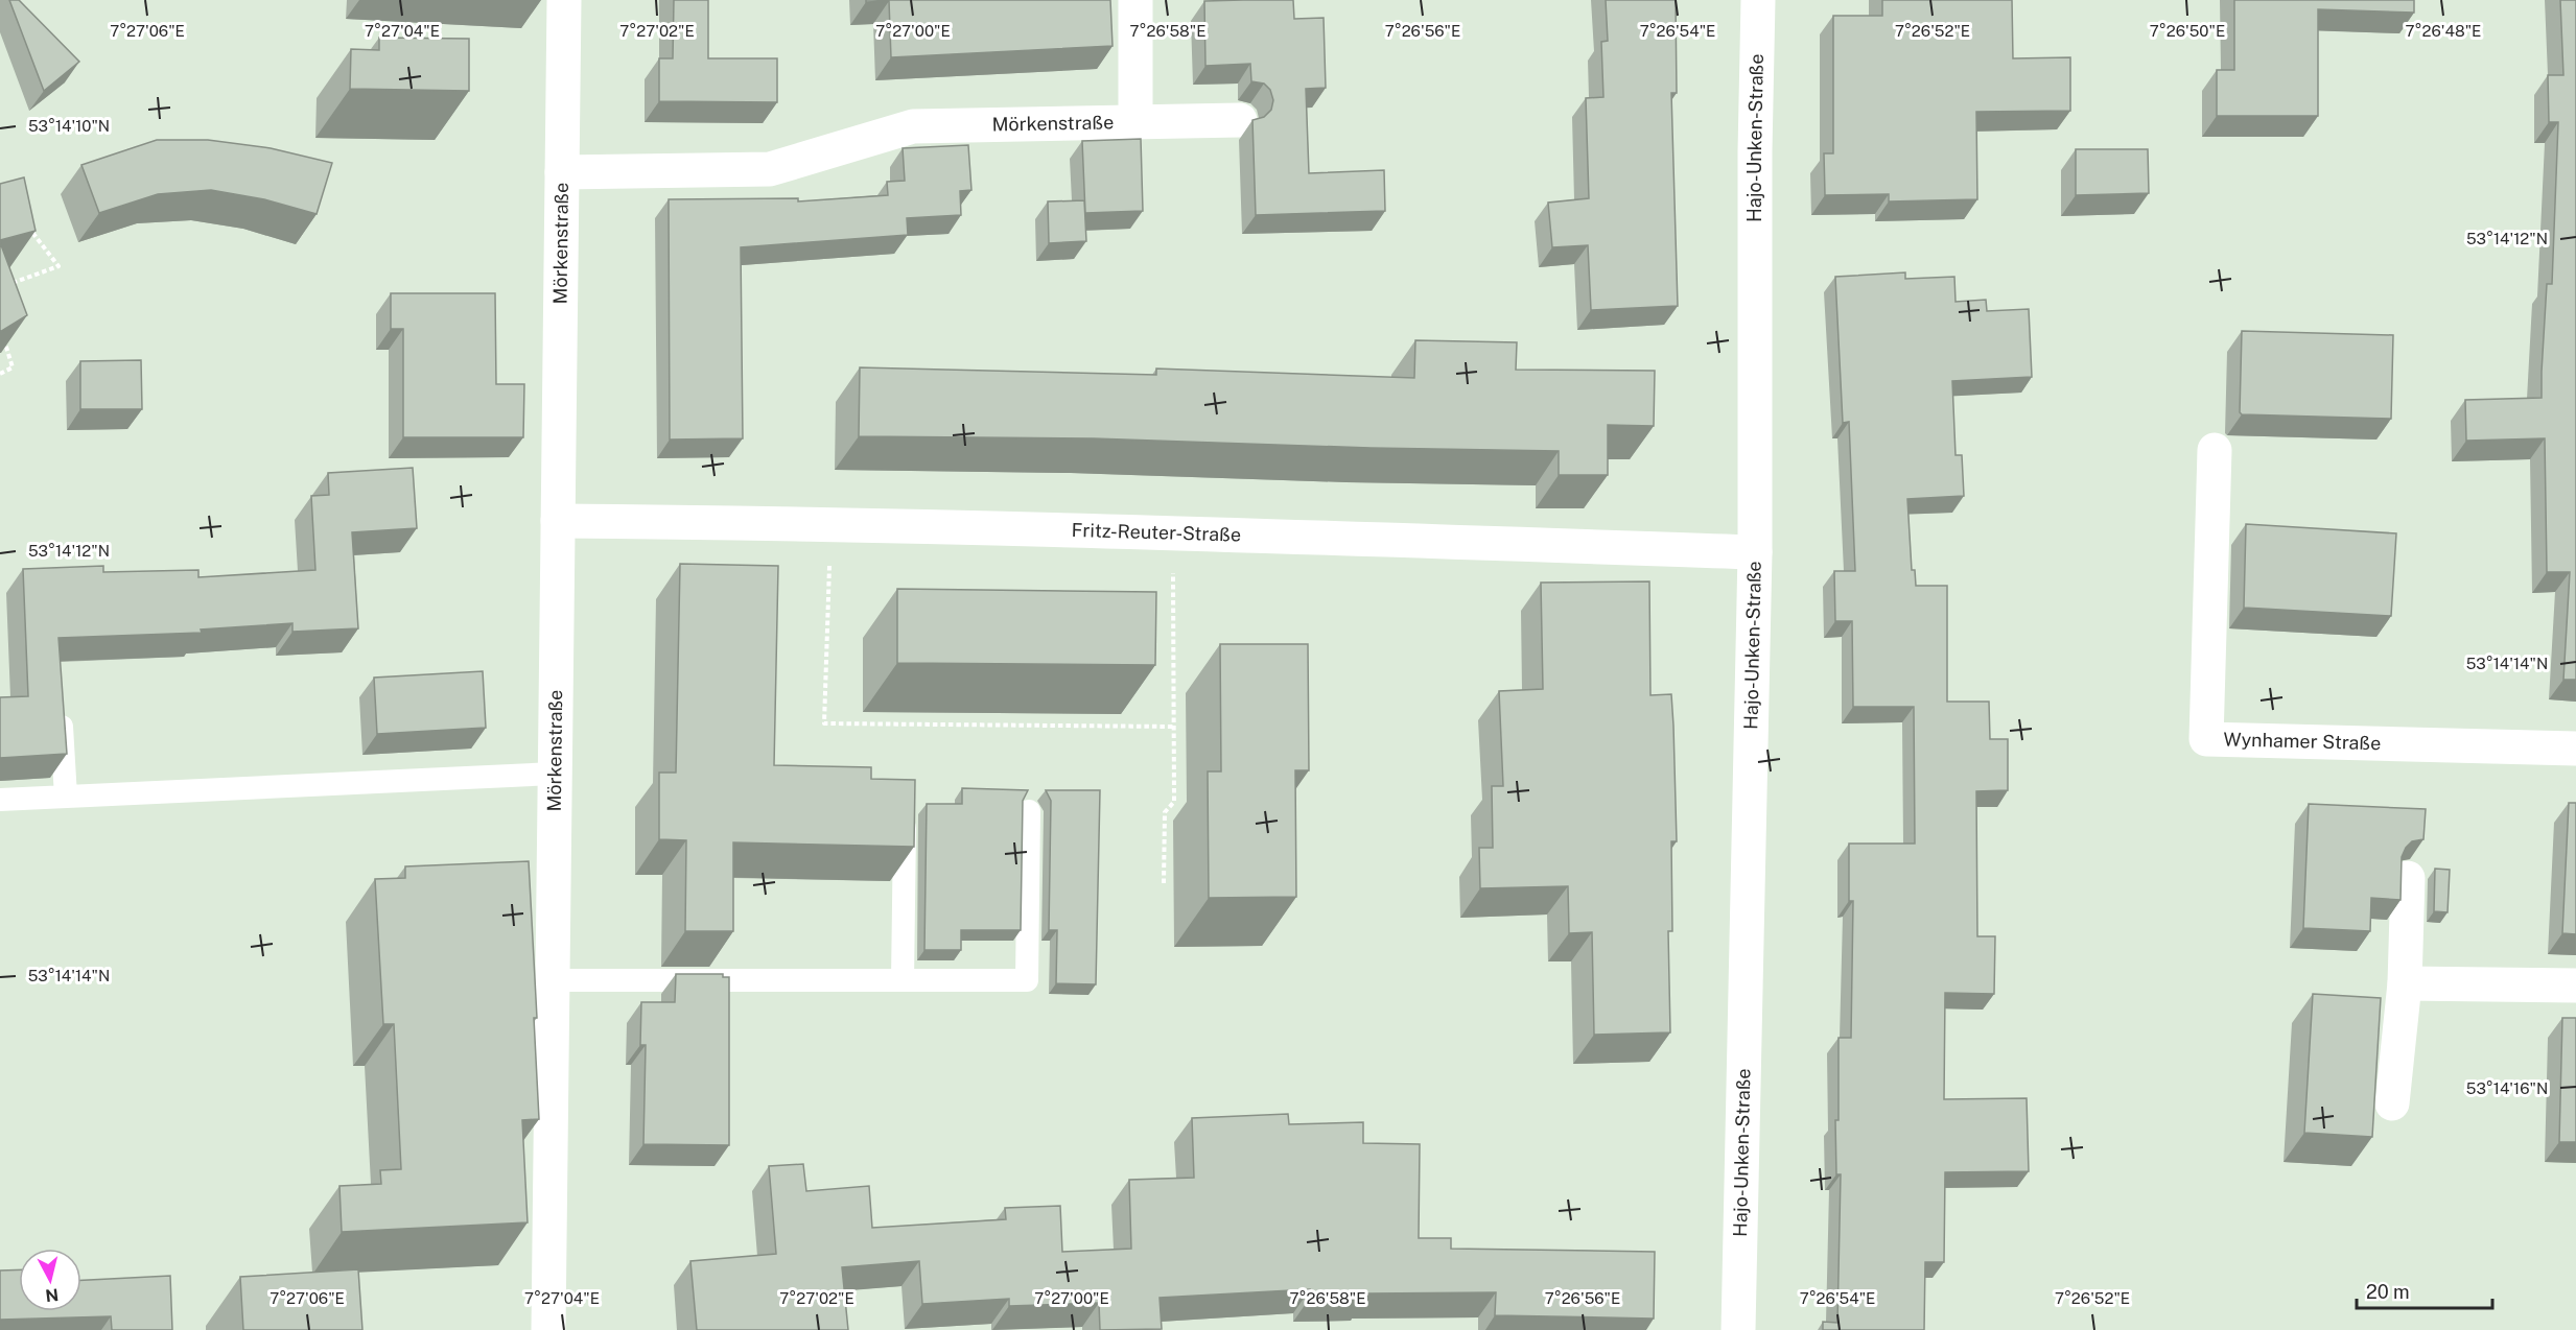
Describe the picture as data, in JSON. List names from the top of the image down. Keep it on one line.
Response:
{"streets":{"street":["Mörkenstraße","Hajo-Unken-Straße","Fritz-Reuter-Straße","Wynhamer Straße"]},"crossings":[["Mörkenstraße","Fritz-Reuter-Straße"],["Hajo-Unken-Straße","Fritz-Reuter-Straße"]],"scale_bar":"20 m","north":"bottom","coordinates":["7°27'06\"E","7°27'04\"E","7°27'02\"E","7°27'00\"E","7°26'58\"E","7°26'56\"E","7°26'54\"E","7°26'52\"E","7°26'50\"E","7°26'48\"E","53°14'10\"N","53°14'12\"N","53°14'14\"N","53°14'16\"N"]}
